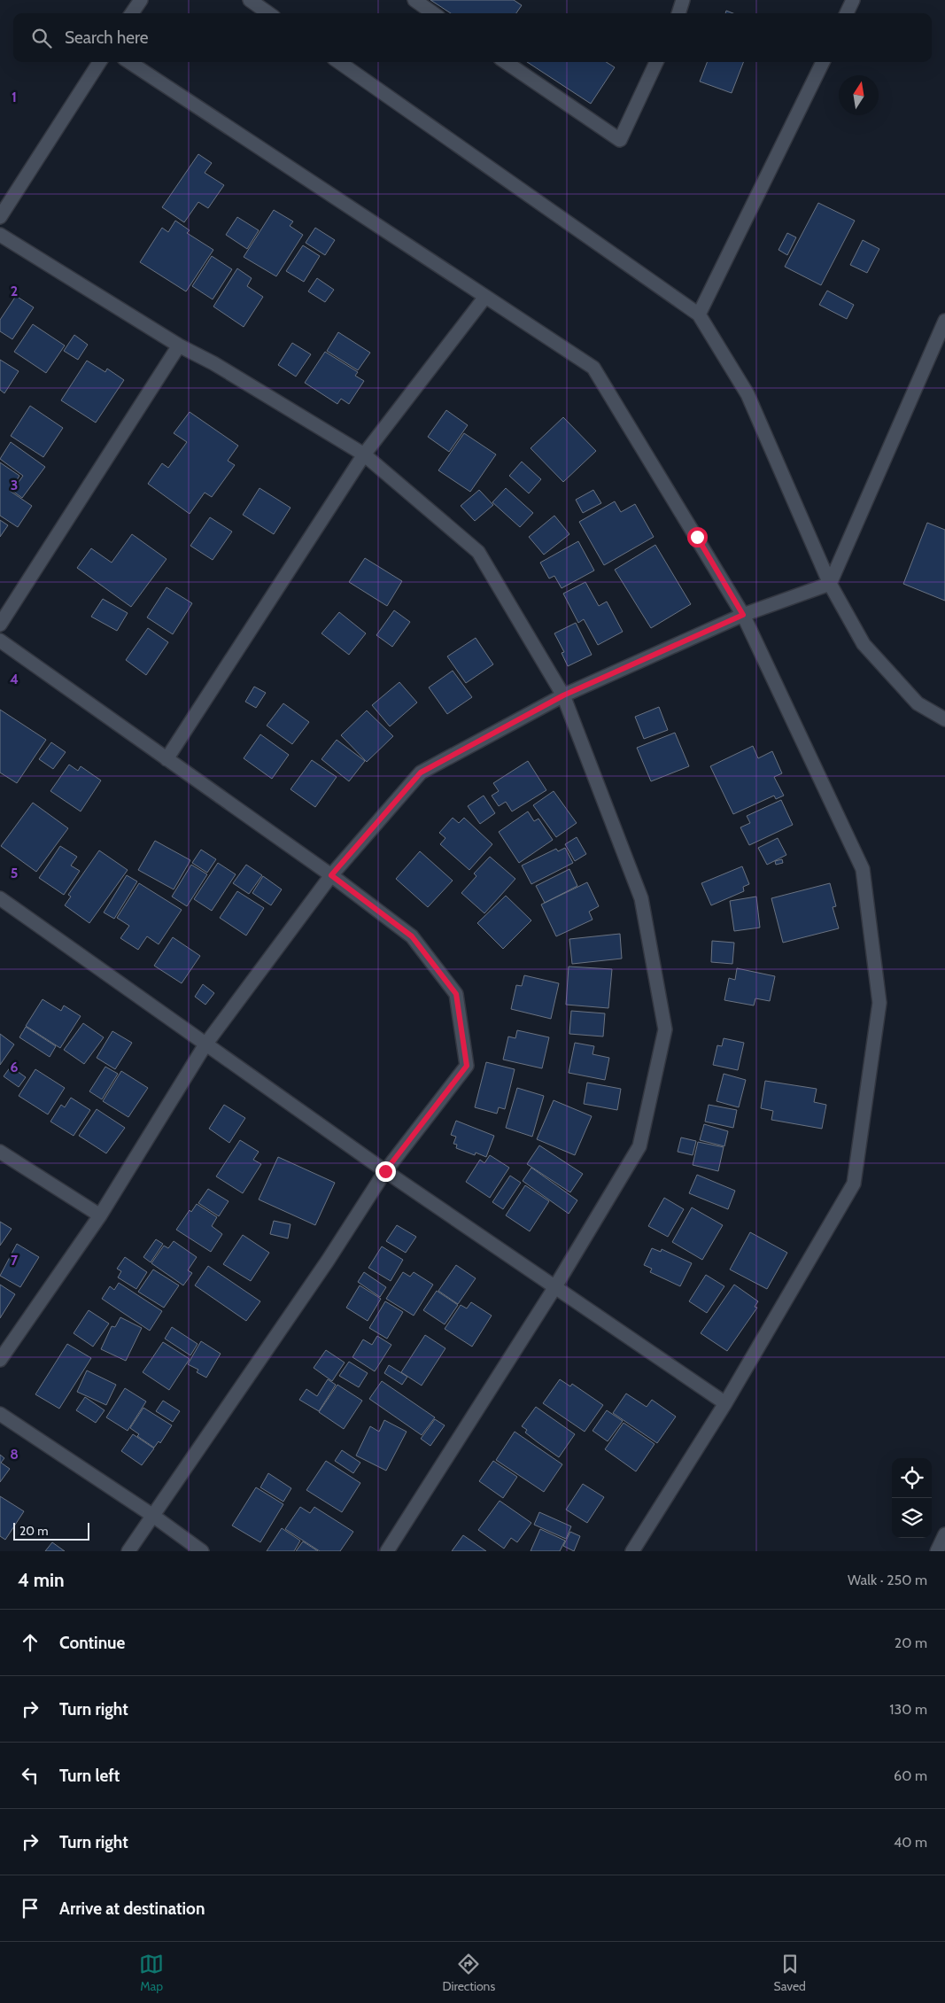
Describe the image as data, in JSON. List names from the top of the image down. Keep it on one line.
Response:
{"scale_bar":"20 m","north":"top","page":{"search":"Search here","scale":"20 m","heading":["4 min","Walk · 250 m"],"list":[["Continue","20 m"],["Turn right","130 m"],["Turn left","60 m"],["Turn right","40 m"],"Arrive at destination"],"nav":["Map","Directions","Saved"]},"grid":{"rows":["1","2","3","4","5","6","7","8"]}}
